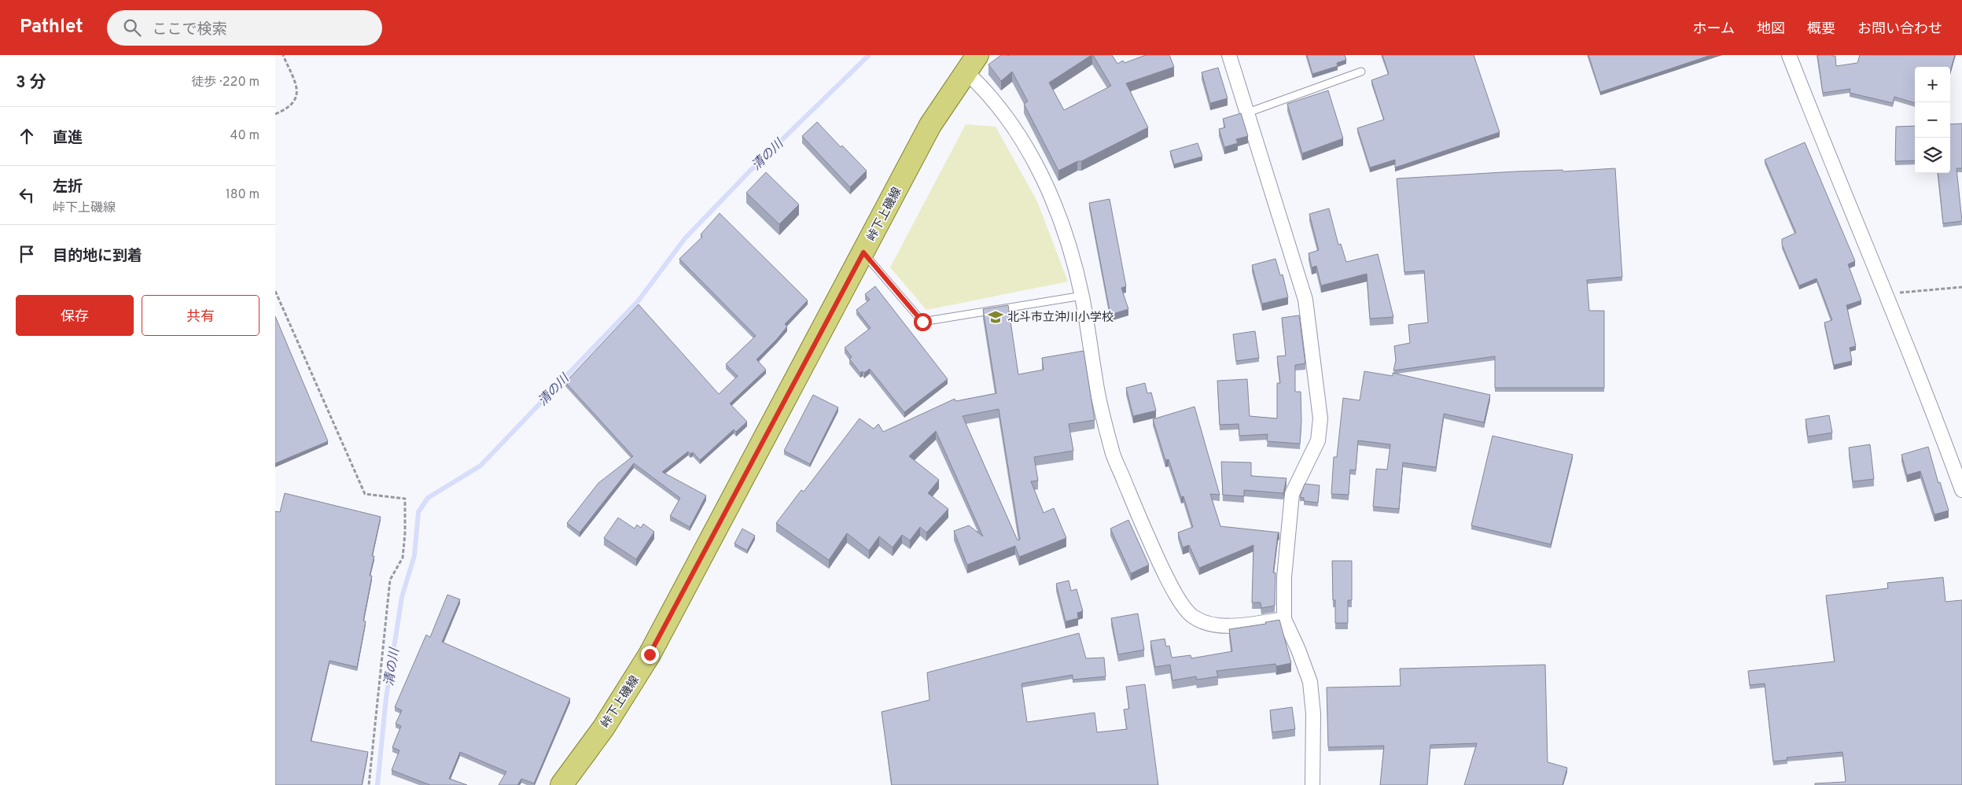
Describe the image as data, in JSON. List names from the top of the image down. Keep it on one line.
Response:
{"streets":{"main road":["峠下上磯線"]},"water":["清の川"],"places":{"school or university":["北斗市立沖川小学校"]},"page":{"header":"Pathlet","search":"ここで検索","nav":["ホーム","地図","概要","お問い合わせ"],"heading":["3 分","徒歩 · 220 m"],"map_buttons":["+","−"],"list":[["直進","40 m"],["左折","峠下上磯線","180 m"],"目的地に到着"],"buttons":["保存","共有"]}}
